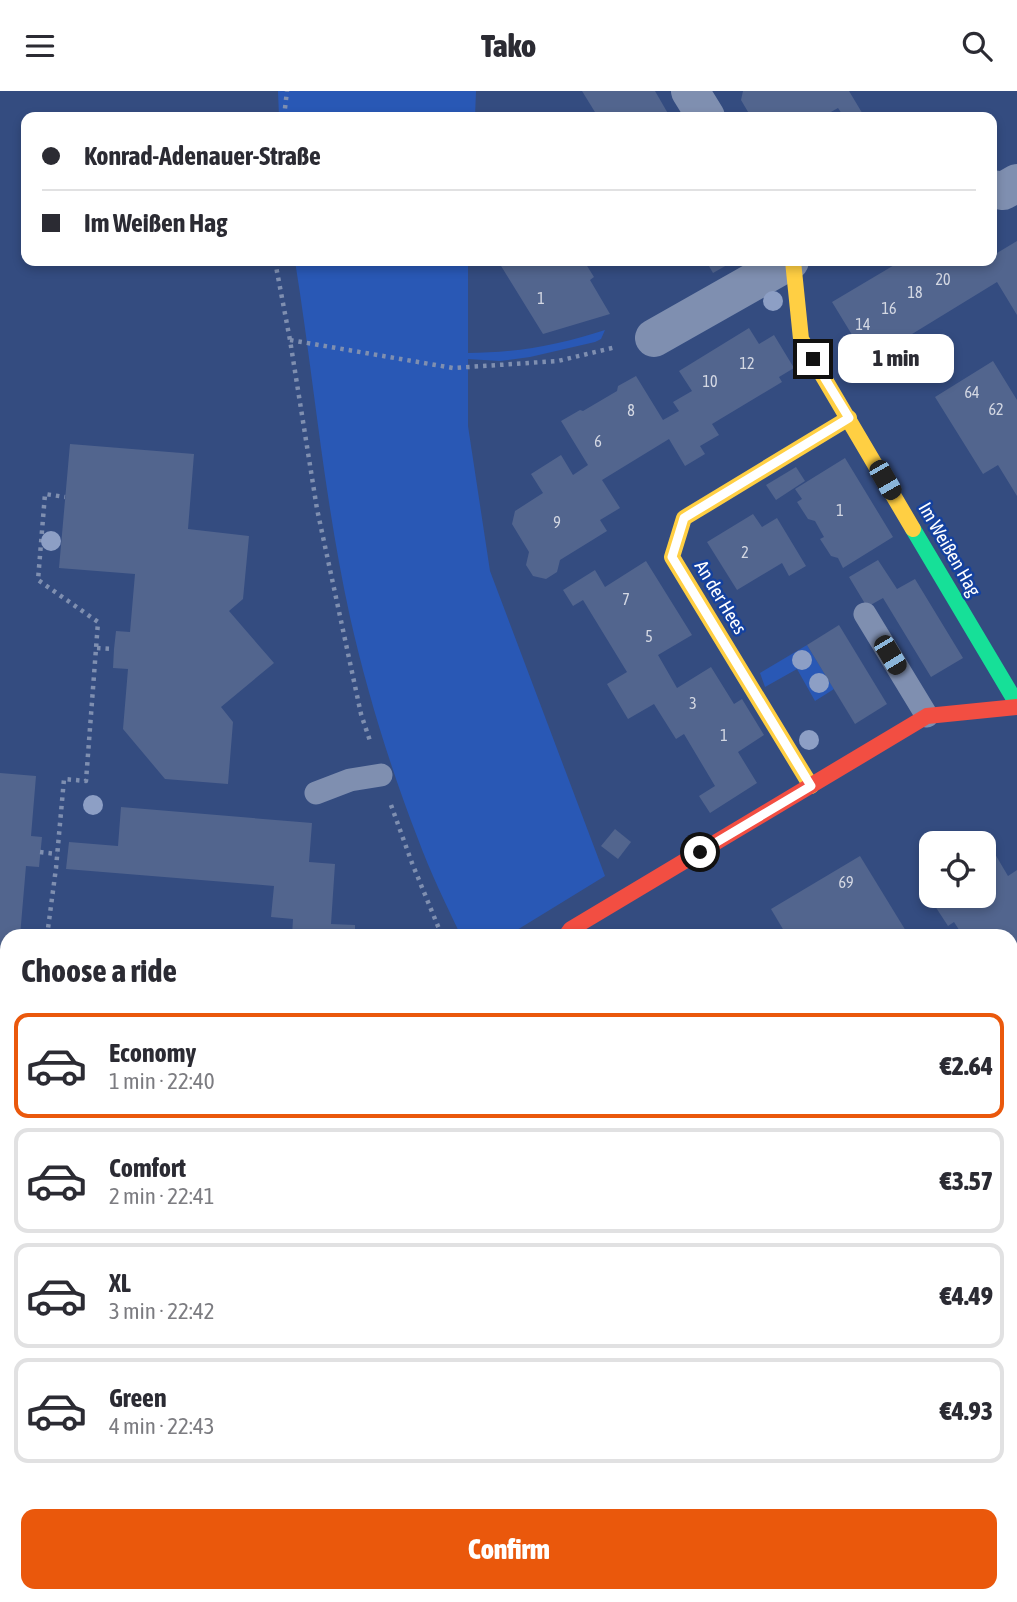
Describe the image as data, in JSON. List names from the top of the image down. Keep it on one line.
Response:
{"streets":{"street":["Im Weißen Hag","An der Hees"]},"crossings":[["Im Weißen Hag","An der Hees"]],"house_numbers":["20","18","1","16","14","12","10","64","62","8","6","1","9","2","7","5","3","1","69"],"page":{"header":"Tako","banner":["Konrad-Adenauer-Straße","Im Weißen Hag"],"bubble":"1 min","heading":"Choose a ride","list":[{"name":"Economy","note":"1 min · 22:40","value":"€2.64"},{"name":"Comfort","note":"2 min · 22:41","value":"€3.57"},{"name":"XL","note":"3 min · 22:42","value":"€4.49"},{"name":"Green","note":"4 min · 22:43","value":"€4.93"}],"buttons":"Confirm"}}
